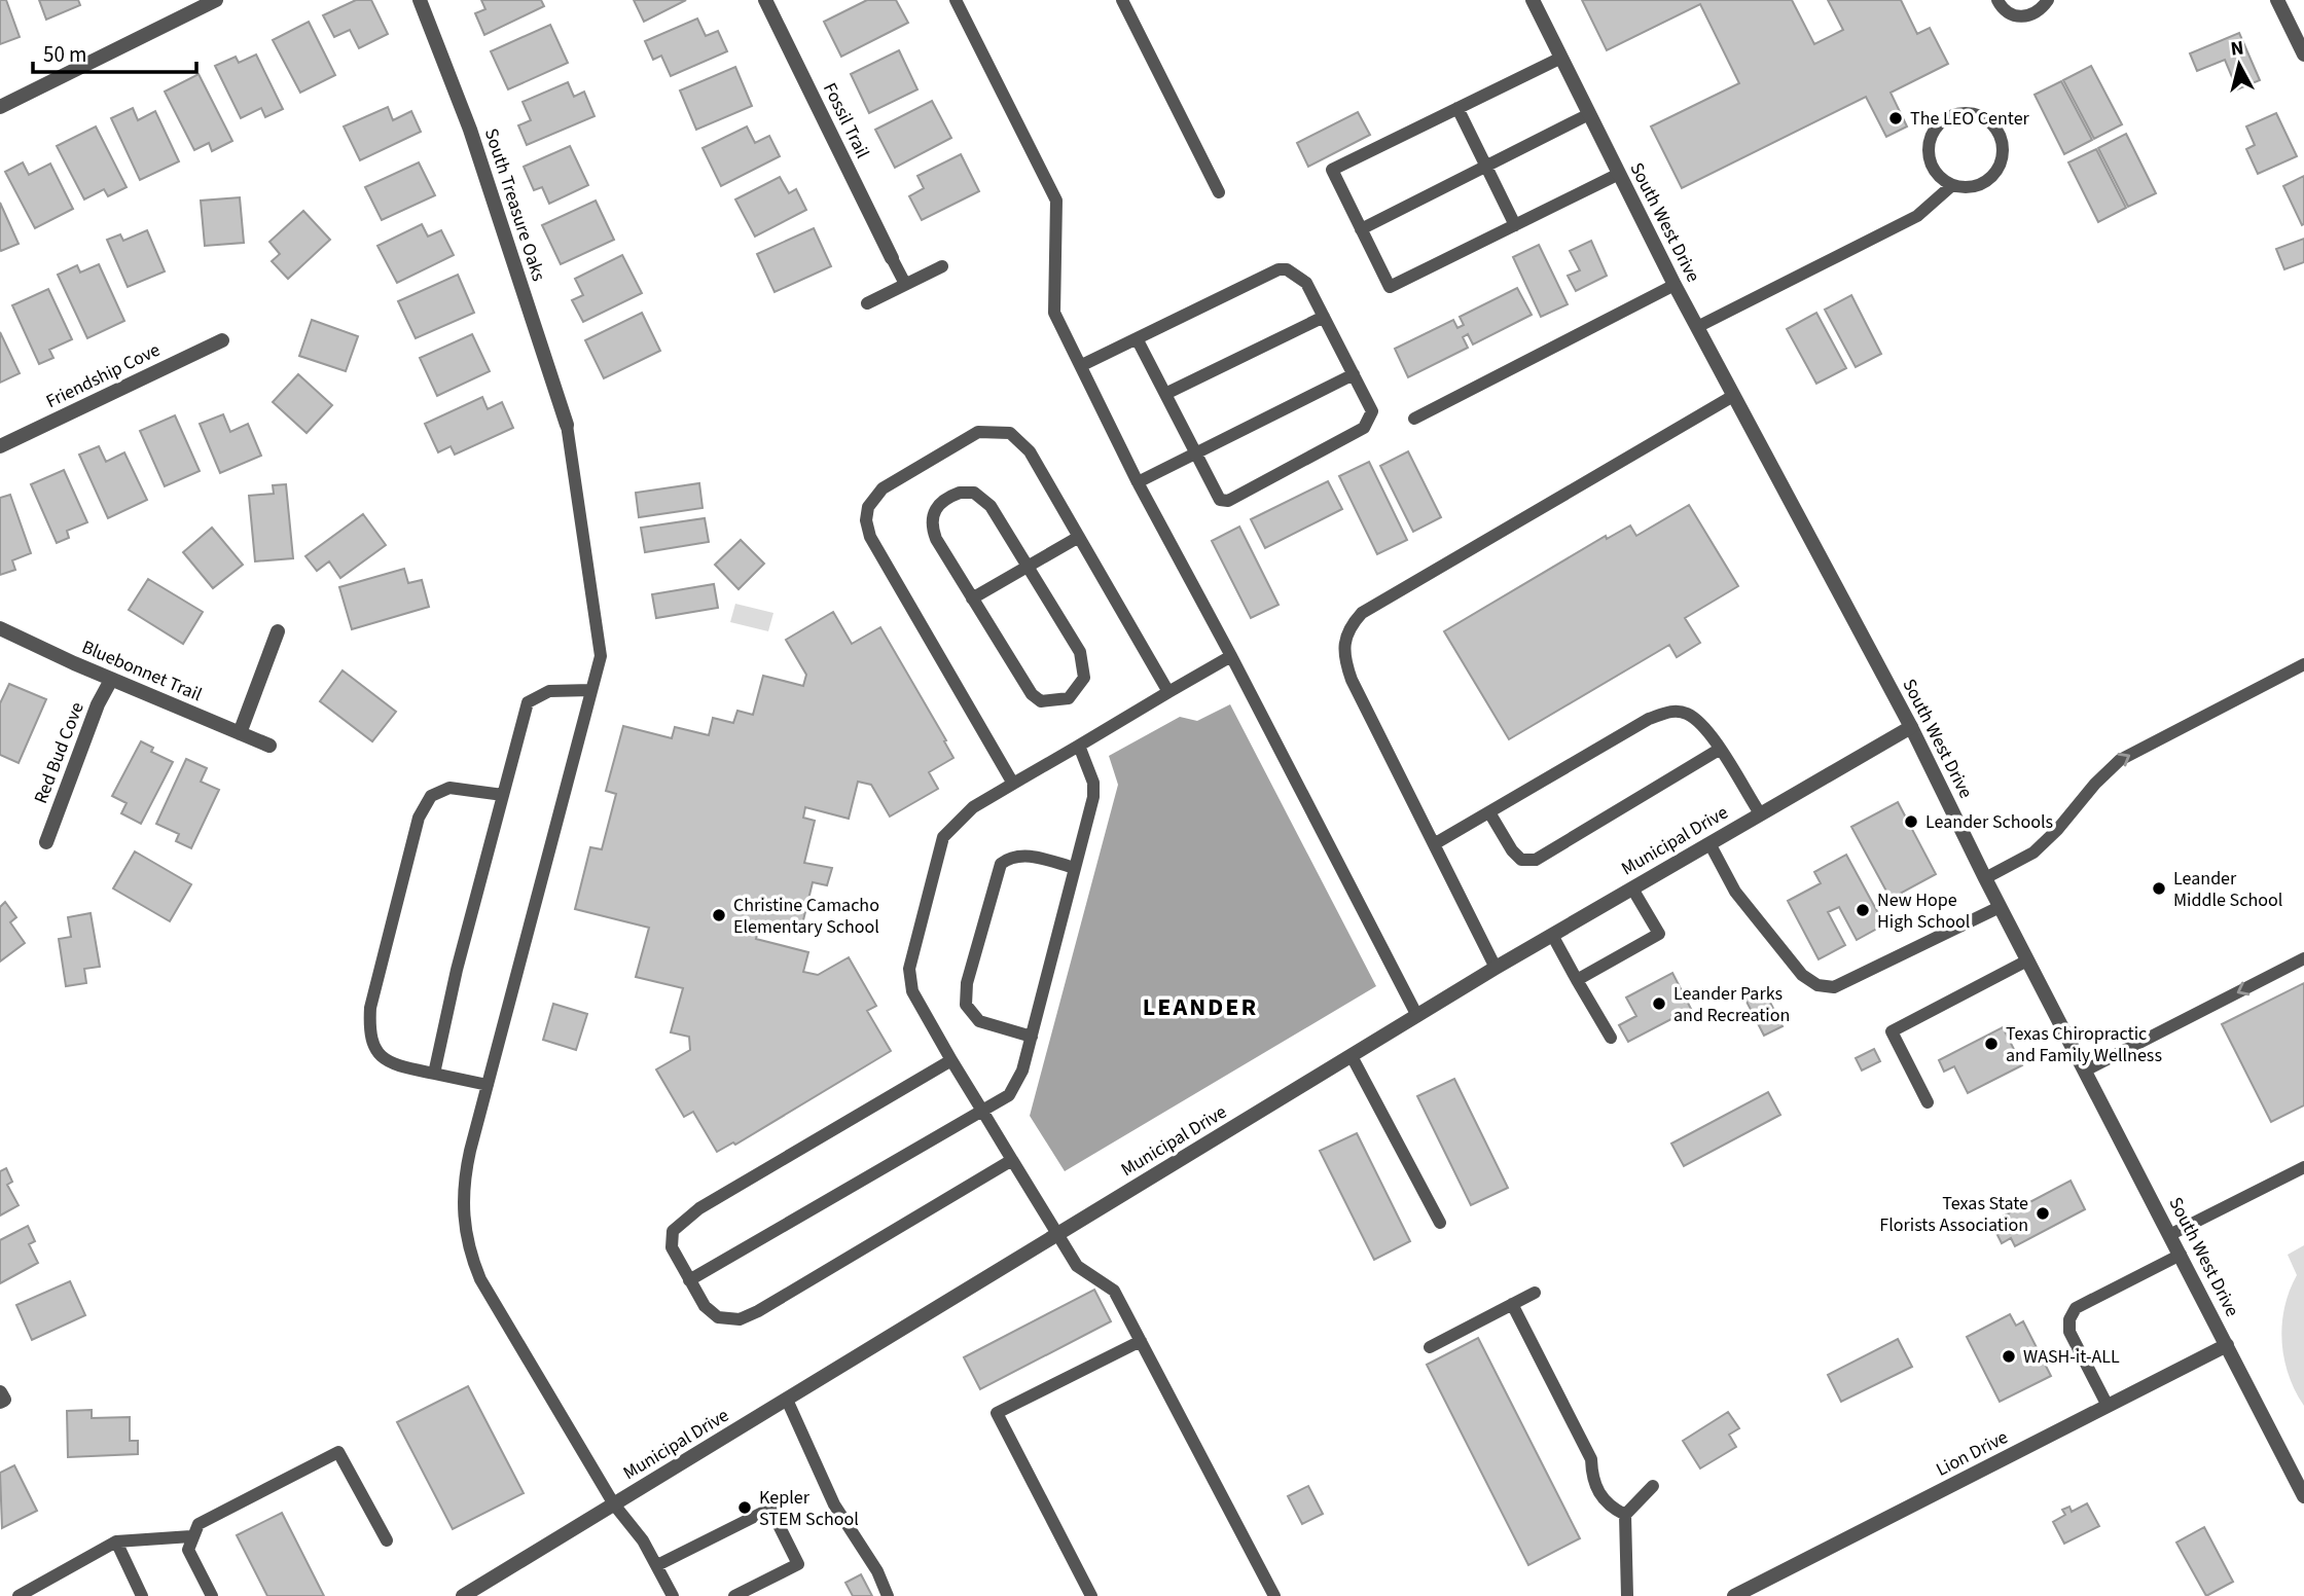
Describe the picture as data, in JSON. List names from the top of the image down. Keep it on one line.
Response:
{"streets":{"street":["Fossil Trail","South Treasure Oaks","South West Drive","Friendship Cove","Bluebonnet Trail","Red Bud Cove","Municipal Drive","Lion Drive"]},"crossings":[["South West Drive","Municipal Drive"],["South West Drive","Lion Drive"],["Bluebonnet Trail","Red Bud Cove"]],"districts":["LEANDER"],"places":["The LEO Center","Leander Schools","Leander Middle School","New Hope High School","Christine Camacho Elementary School","Leander Parks and Recreation","Texas Chiropractic and Family Wellness","Texas State Florists Association","WASH-it-ALL","Kepler STEM School"],"scale_bar":"50 m","north":"top"}
